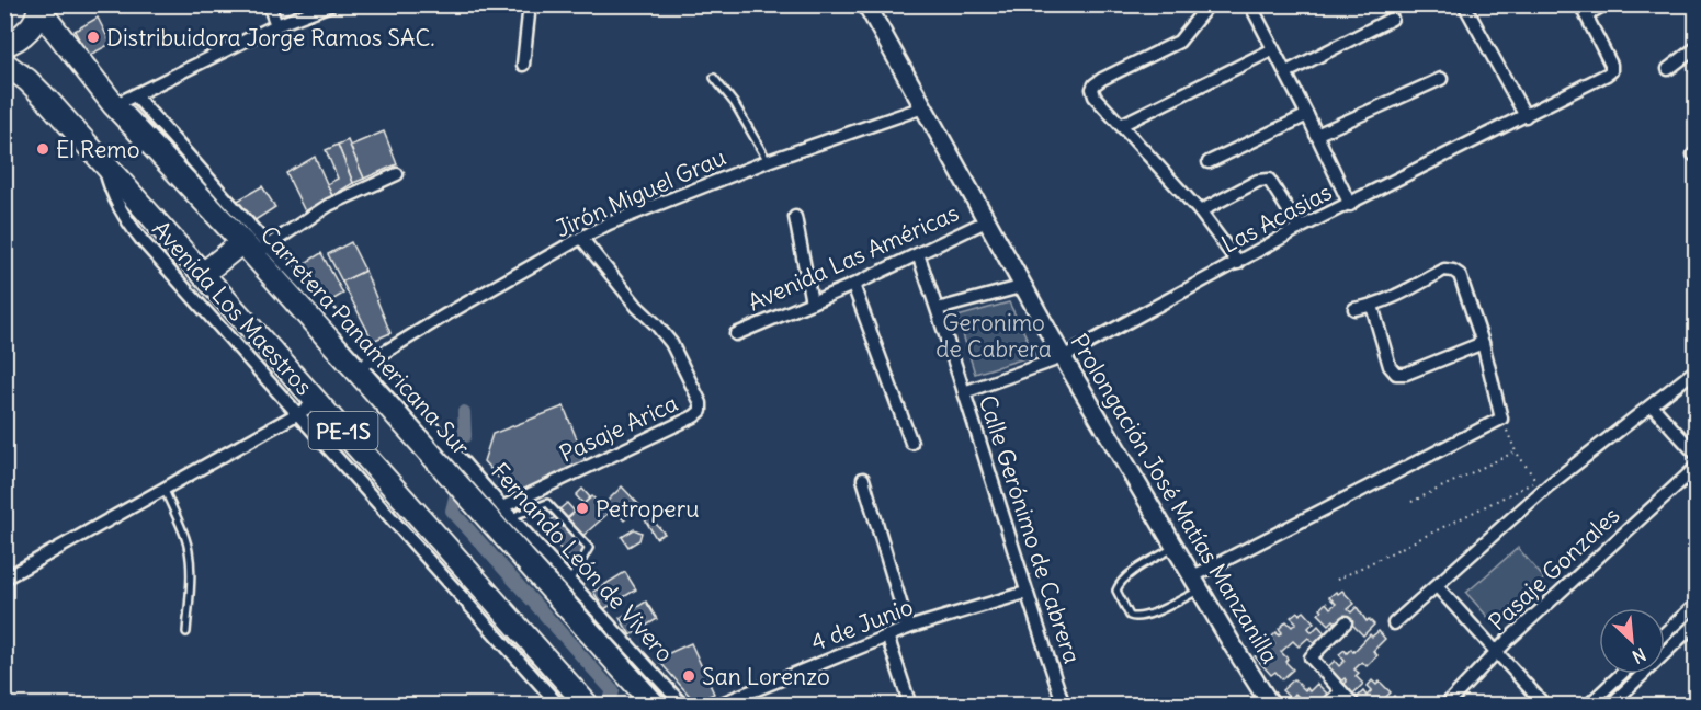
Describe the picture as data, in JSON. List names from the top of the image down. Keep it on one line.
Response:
{"streets":{"highway":["Carretera Panamericana Sur","PE-1S"],"street":["Jirón Miguel Grau","Las Acasias","Avenida Las Américas","Avenida Los Maestros","Pasaje Arica","Prolongación José Matías Manzanilla","Calle Gerónimo de Cabrera","Fernando León de Vivero","Pasaje Gonzales","4 de Junio"]},"crossings":[["Jirón Miguel Grau","Carretera Panamericana Sur"],["Jirón Miguel Grau","Pasaje Arica"],["Jirón Miguel Grau","Prolongación José Matías Manzanilla"],["Jirón Miguel Grau","Fernando León de Vivero"],["Las Acasias","Prolongación José Matías Manzanilla"],["Las Acasias","Calle Gerónimo de Cabrera"],["Avenida Las Américas","Prolongación José Matías Manzanilla"],["Avenida Las Américas","Calle Gerónimo de Cabrera"],["Avenida Los Maestros","PE-1S"],["Carretera Panamericana Sur","PE-1S"],["Carretera Panamericana Sur","Fernando León de Vivero"],["Pasaje Arica","Fernando León de Vivero"],["Calle Gerónimo de Cabrera","4 de Junio"]],"parks":["Geronimo de Cabrera"],"places":["Distribuidora Jorge Ramos SAC.","El Remo","Petroperu","San Lorenzo"],"north":"bottom right"}
